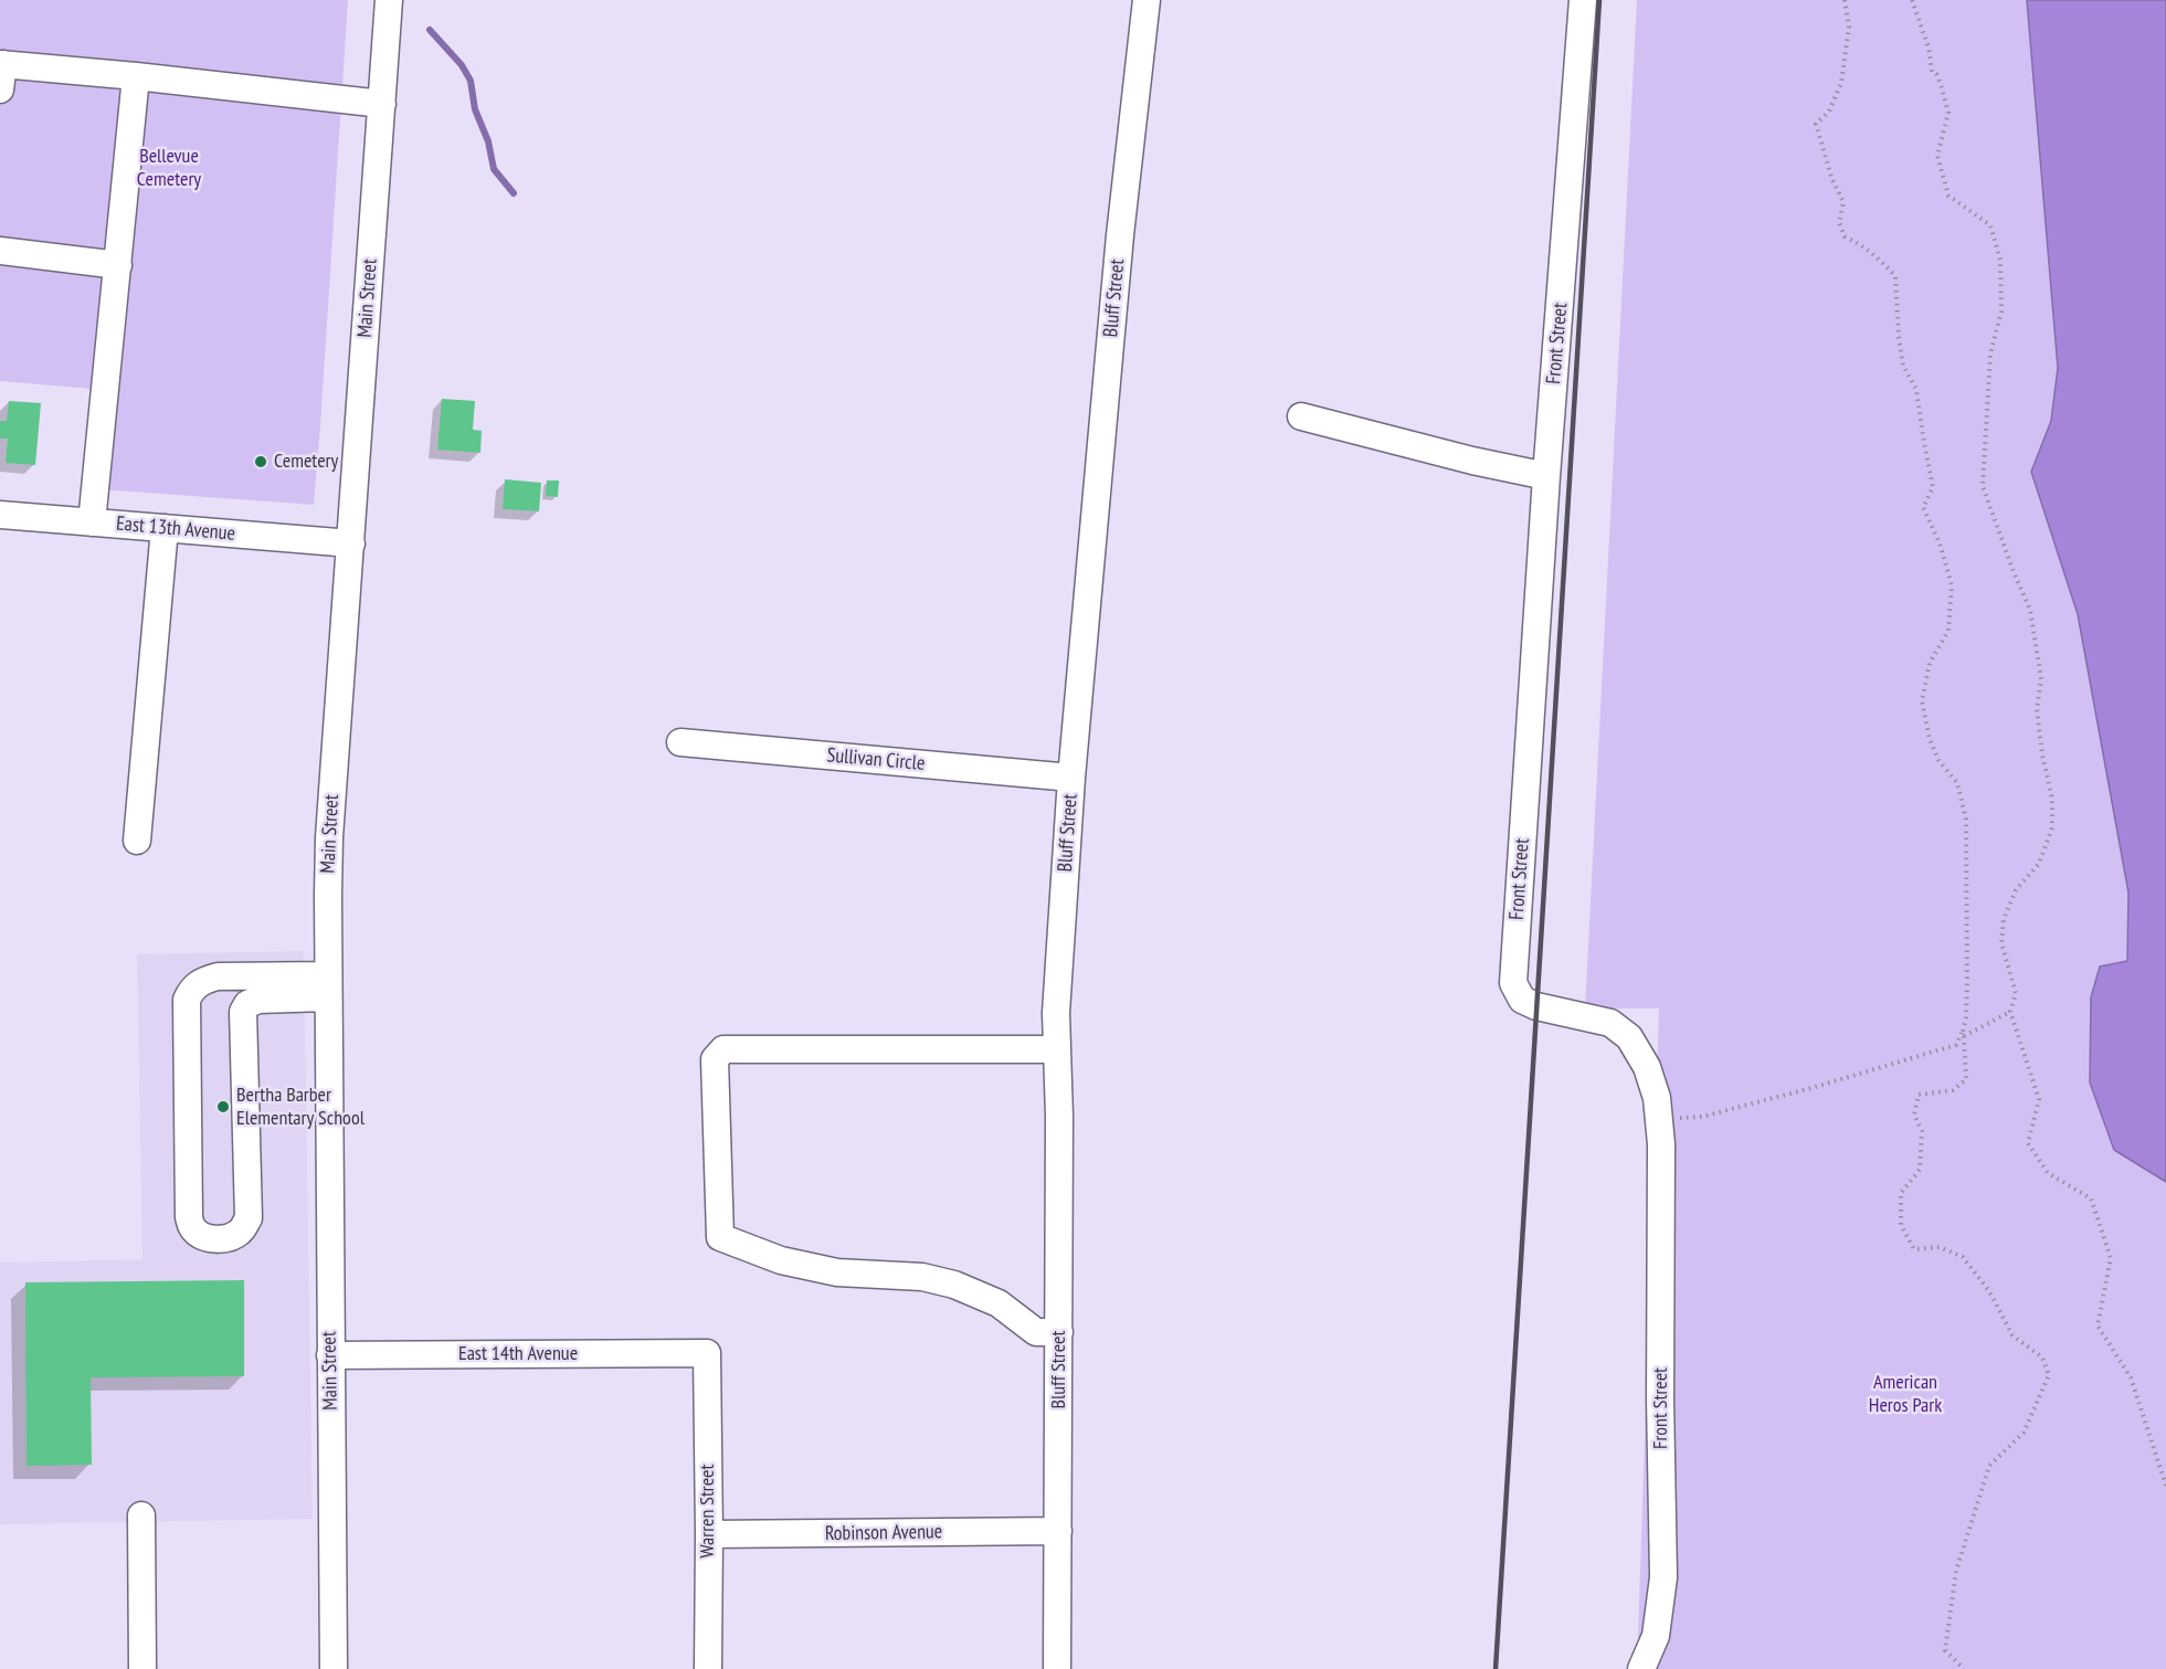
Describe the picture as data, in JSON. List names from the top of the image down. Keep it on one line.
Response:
{"streets":{"street":["Main Street","Bluff Street","Front Street","East 13th Avenue","Sullivan Circle","East 14th Avenue","Warren Street","Robinson Avenue"]},"crossings":[["Main Street","East 13th Avenue"],["Main Street","East 14th Avenue"],["Bluff Street","Sullivan Circle"],["Bluff Street","Robinson Avenue"],["East 14th Avenue","Warren Street"],["Warren Street","Robinson Avenue"]],"parks":["Bellevue Cemetery","American Heros Park"],"places":["Cemetery","Bertha Barber Elementary School"]}
